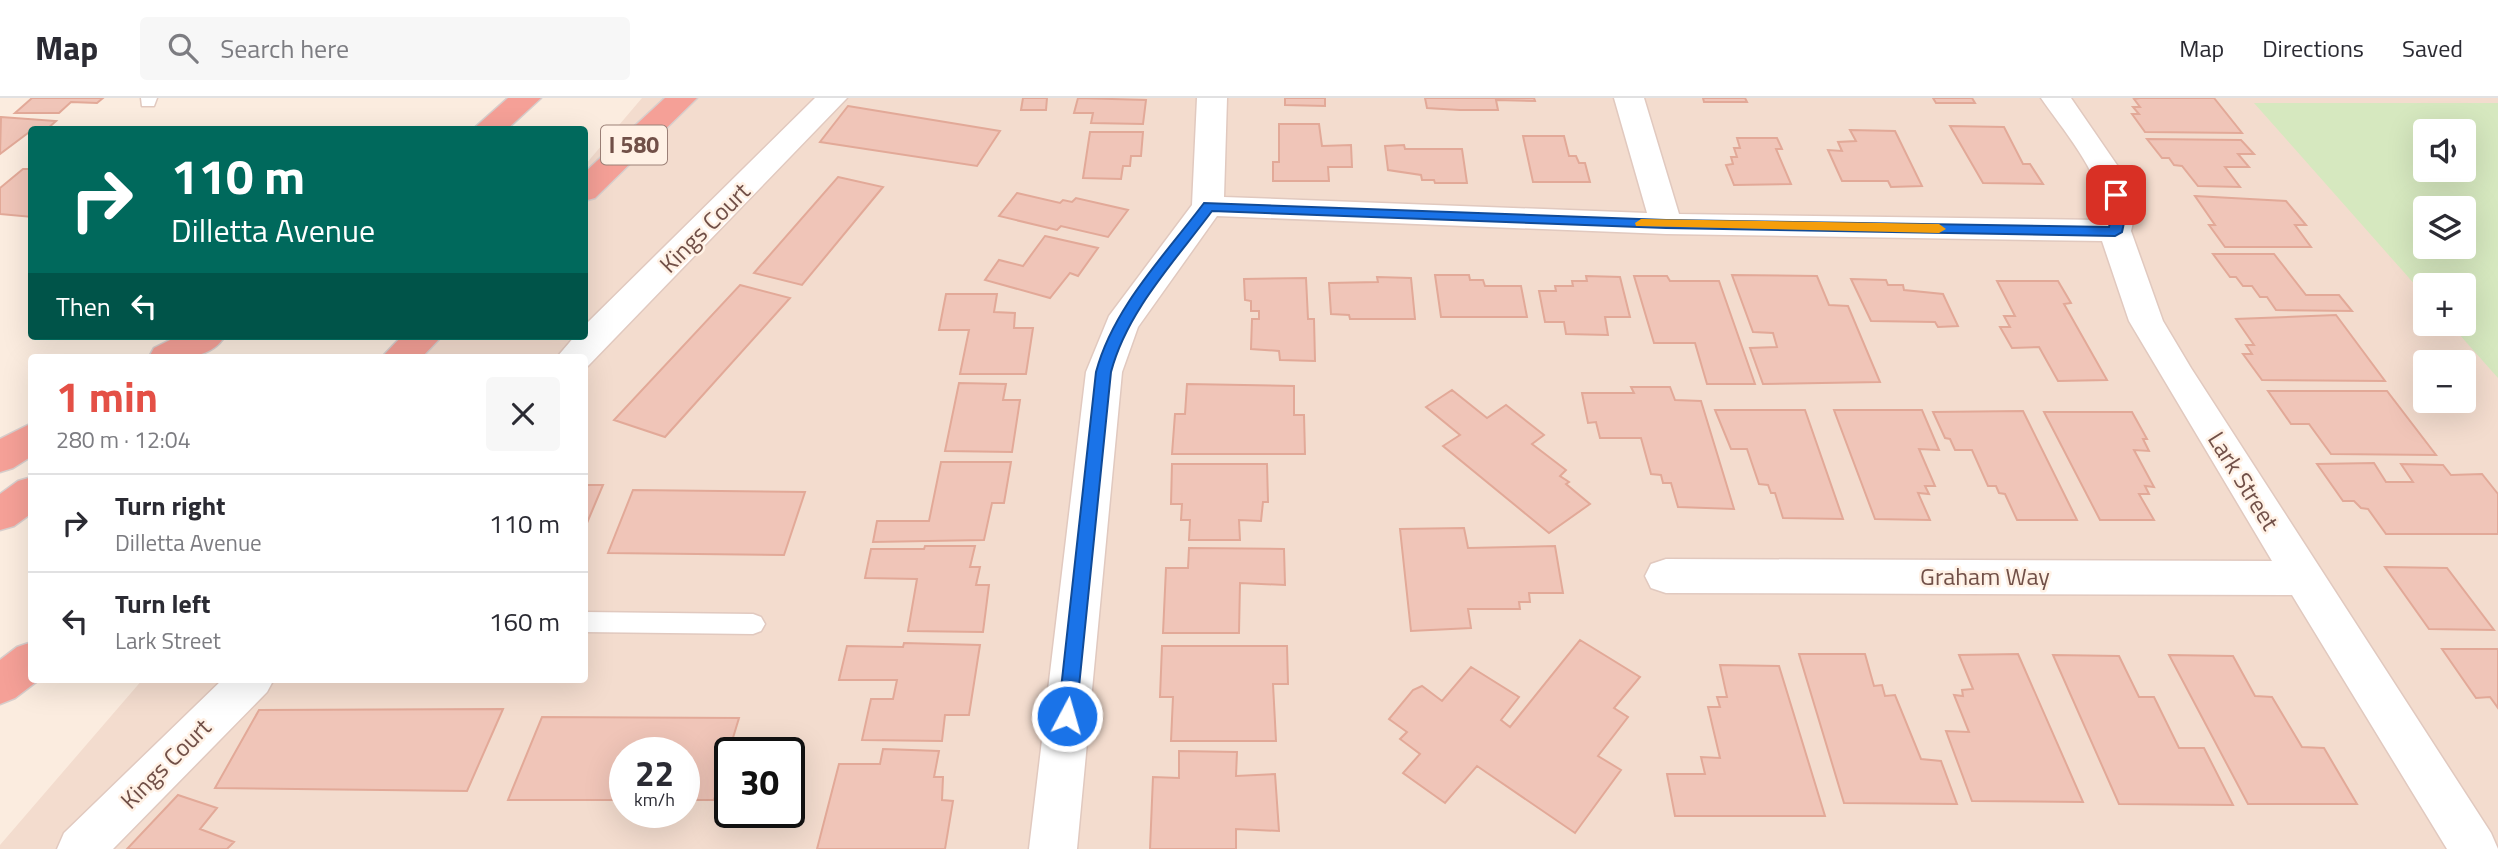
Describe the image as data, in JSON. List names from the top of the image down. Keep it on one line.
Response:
{"streets":{"highway":["I 580"],"street":["Kings Court","Lark Street","Graham Way"]},"crossings":[["Lark Street","Graham Way"]],"page":{"header":"Map","search":"Search here","nav":["Map","Directions","Saved"],"map_buttons":["+","−"],"turn":["110 m","Dilletta Avenue"],"then":"Then","heading":["1 min","280 m · 12:04"],"list":[{"name":"Turn right","note":"Dilletta Avenue","value":"110 m"},{"name":"Turn left","note":"Lark Street","value":"160 m"}],"speed":"22 km/h","limit":"30"}}
